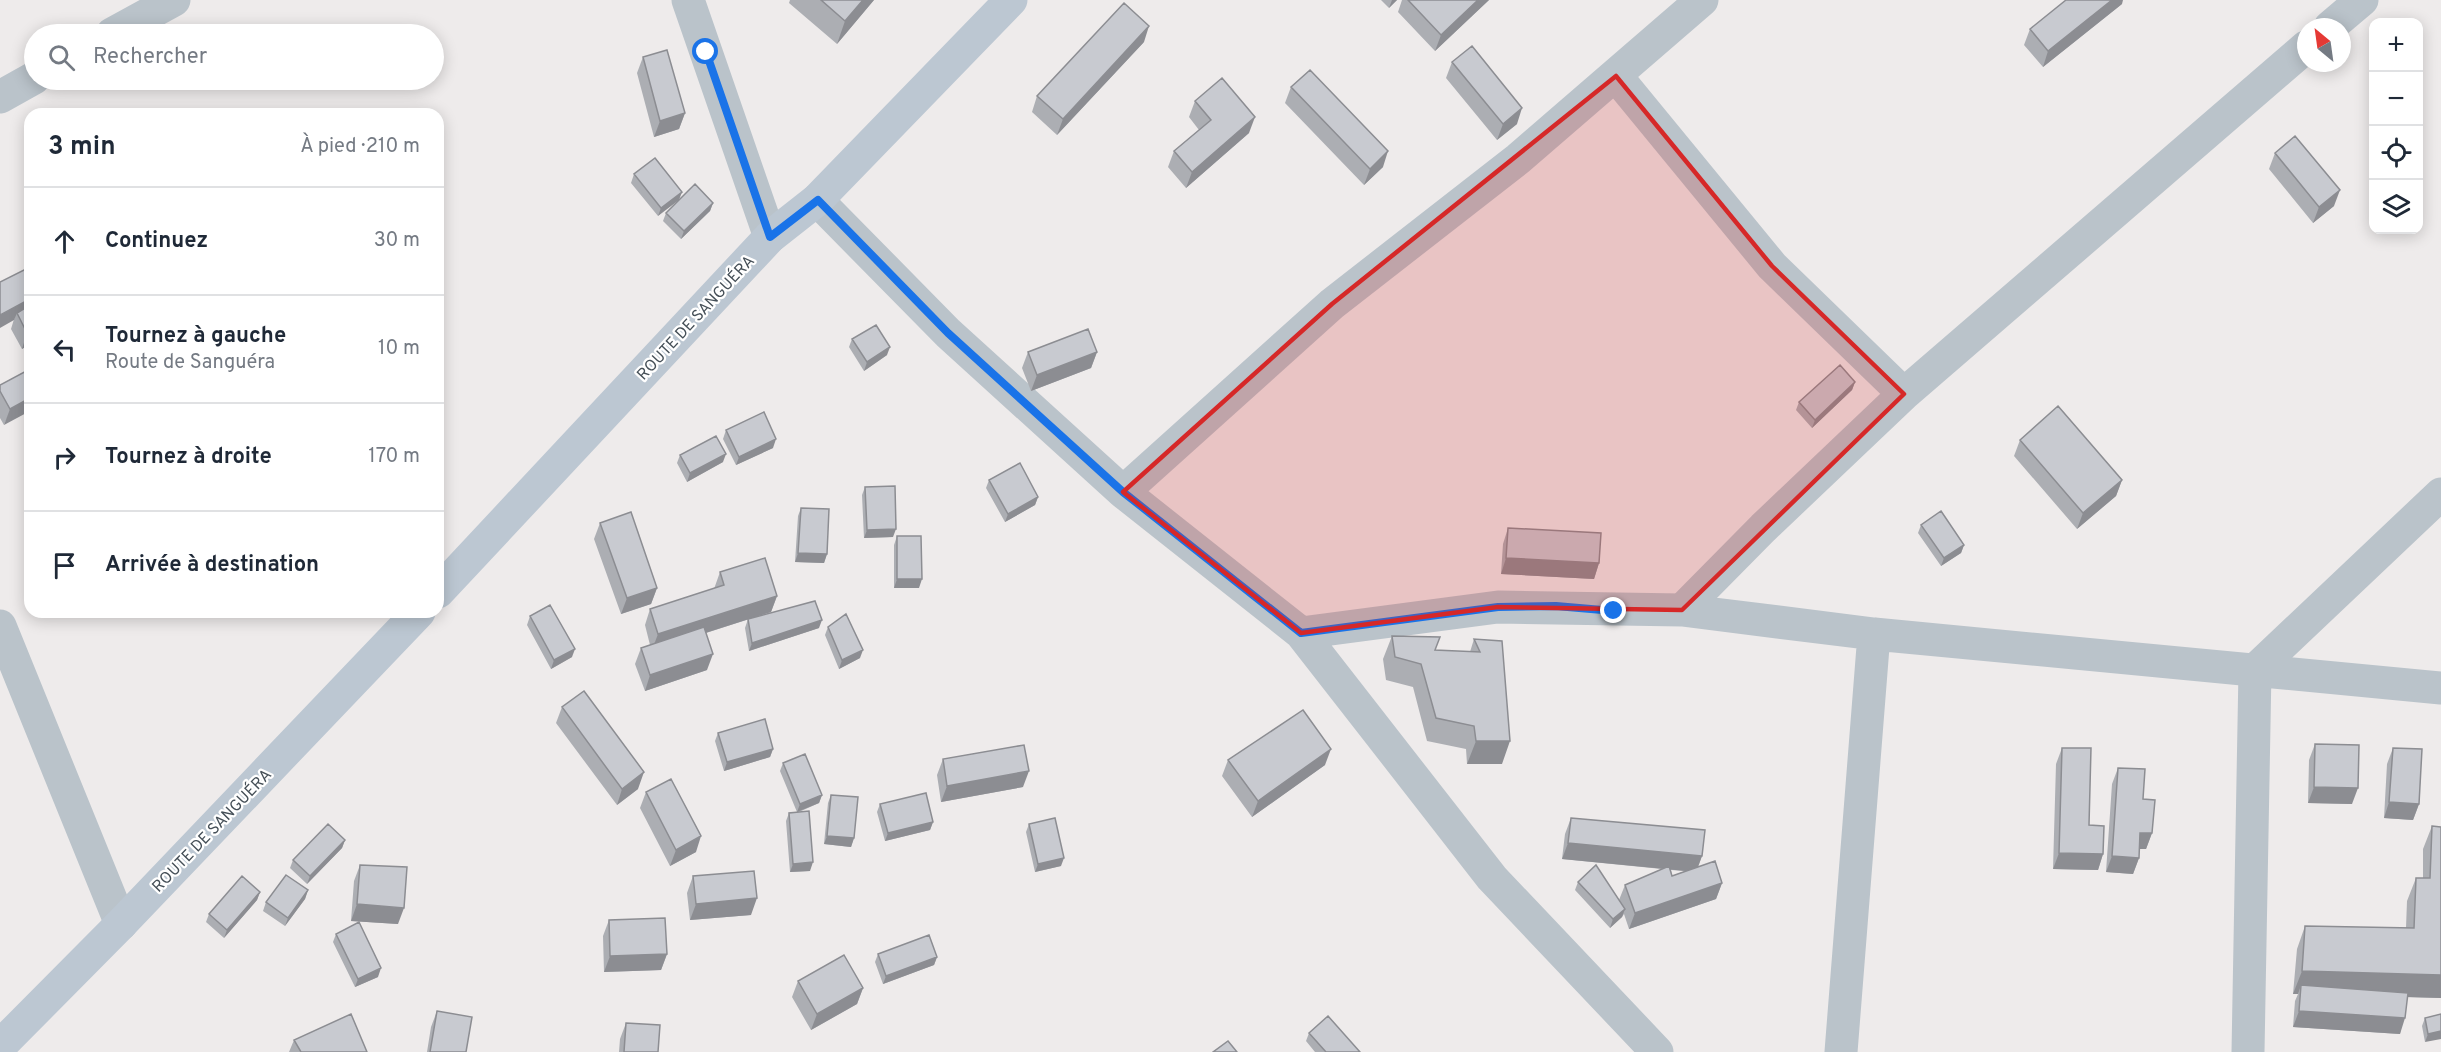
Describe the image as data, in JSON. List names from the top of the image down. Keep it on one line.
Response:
{"streets":{"street":["ROUTE DE SANGUÉRA"]},"north":"top left","page":{"map_buttons":["+","−"],"search":"Rechercher","heading":["3 min","À pied · 210 m"],"list":[["Continuez","30 m"],["Tournez à gauche","Route de Sanguéra","10 m"],["Tournez à droite","170 m"],"Arrivée à destination"]}}
